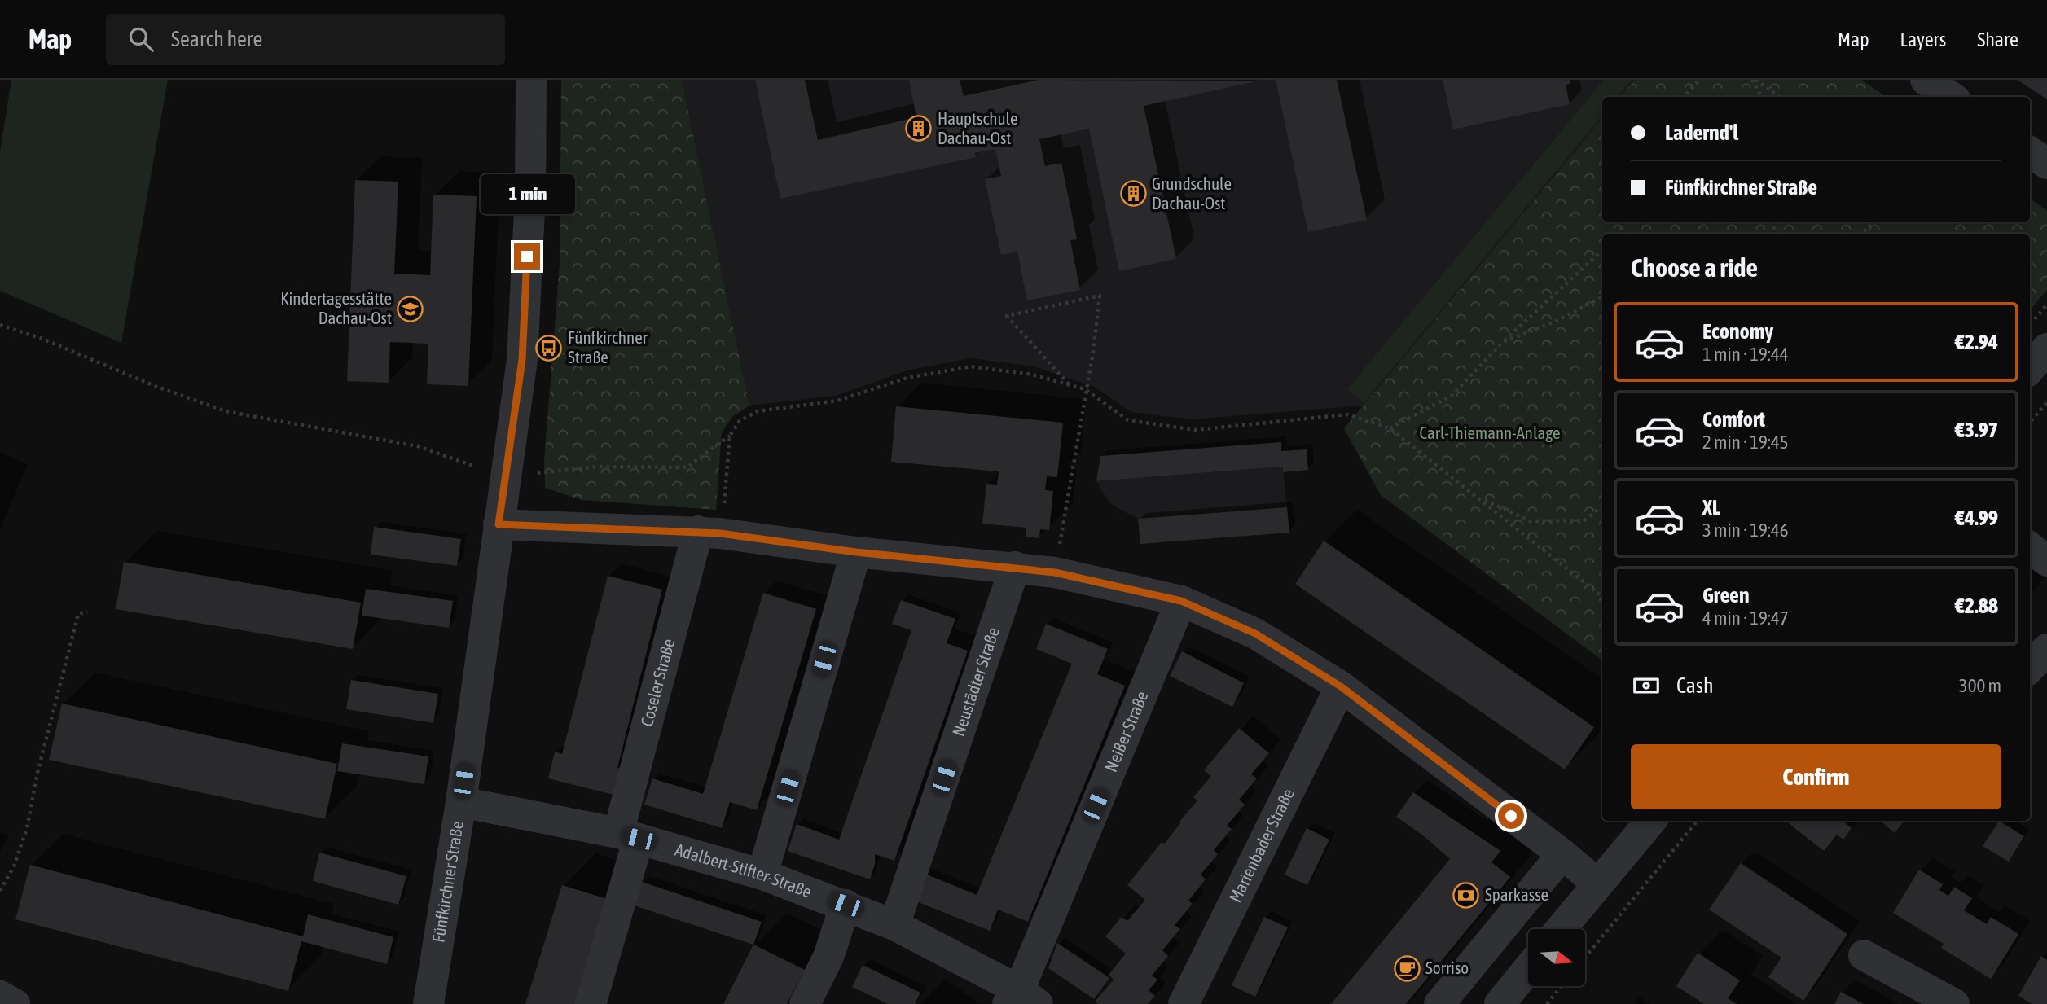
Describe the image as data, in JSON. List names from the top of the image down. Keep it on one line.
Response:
{"streets":{"street":["Neustädter Straße","Coseler Straße","Neißer Straße","Marienbader Straße","Adalbert-Stifter-Straße","Fünfkirchner Straße"]},"crossings":[["Neustädter Straße","Adalbert-Stifter-Straße"],["Coseler Straße","Adalbert-Stifter-Straße"],["Neißer Straße","Adalbert-Stifter-Straße"],["Adalbert-Stifter-Straße","Fünfkirchner Straße"]],"parks":["Carl-Thiemann-Anlage"],"places":{"building":["Hauptschule Dachau-Ost","Grundschule Dachau-Ost"],"school or university":["Kindertagesstätte Dachau-Ost"],"bus stop":["Fünfkirchner Straße"],"bank":["Sparkasse"],"cafe":["Sorriso"]},"north":"right","page":{"header":"Map","search":"Search here","nav":["Map","Layers","Share"],"banner":["Ladernd'l","Fünfkirchner Straße"],"bubble":"1 min","heading":"Choose a ride","list":[{"name":"Economy","note":"1 min · 19:44","value":"€2.94"},{"name":"Comfort","note":"2 min · 19:45","value":"€3.97"},{"name":"XL","note":"3 min · 19:46","value":"€4.99"},{"name":"Green","note":"4 min · 19:47","value":"€2.88"}],"pay":["Cash","300 m"],"buttons":"Confirm"}}
